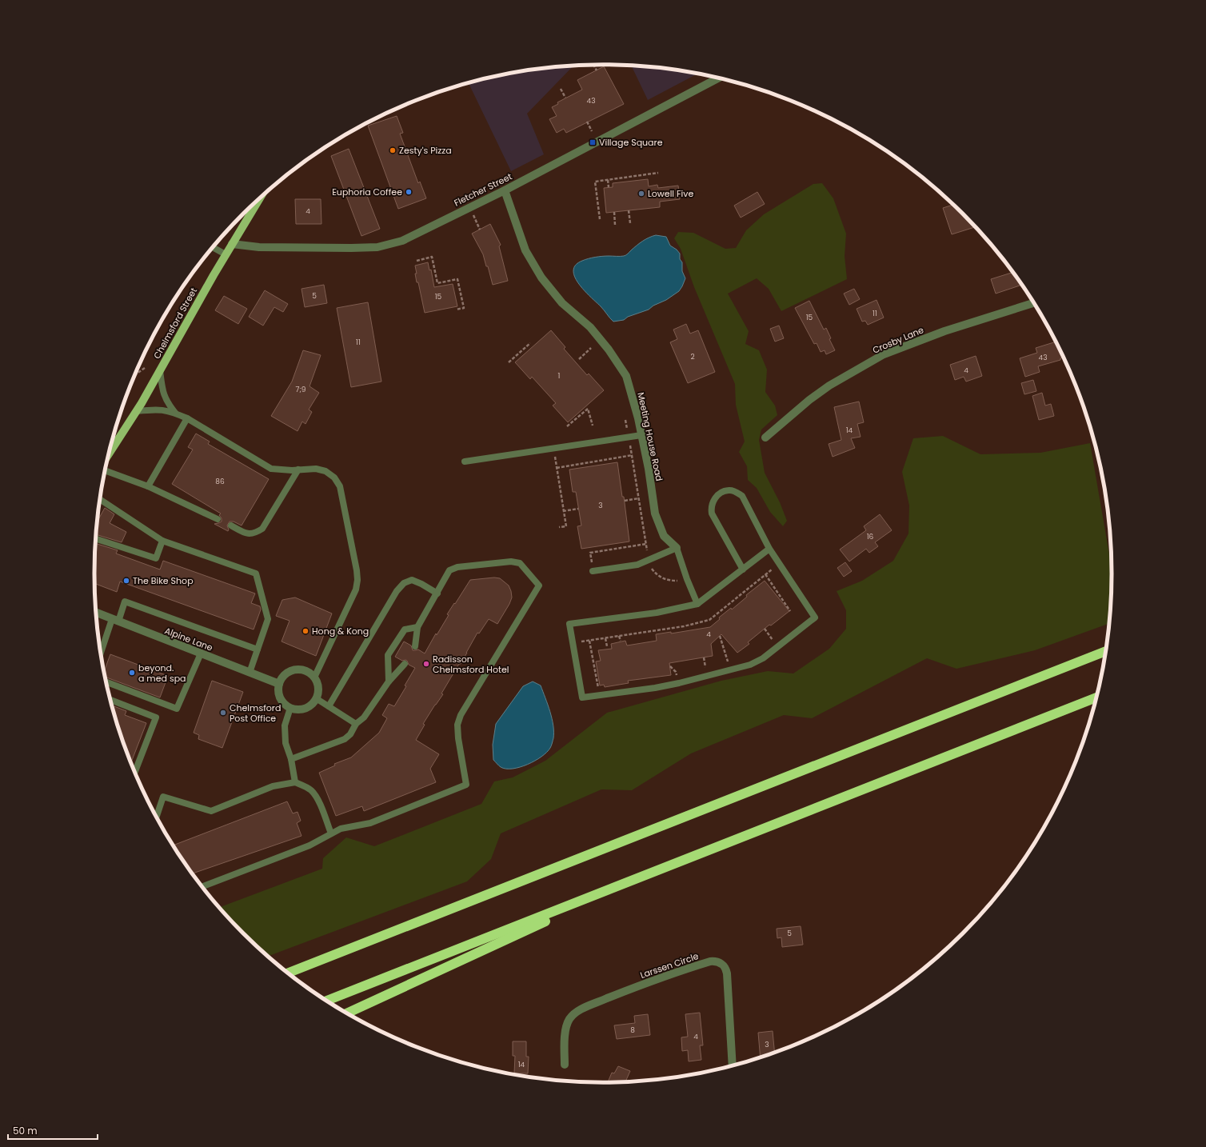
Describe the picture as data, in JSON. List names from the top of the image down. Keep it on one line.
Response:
{"streets":{"main road":["Chelmsford Street"],"street":["Fletcher Street","Crosby Lane","Meeting House Road","Alpine Lane","Larssen Circle"]},"crossings":[["Fletcher Street","Chelmsford Street"],["Fletcher Street","Meeting House Road"]],"places":{"transit":["Village Square"],"other":["Zesty's Pizza","Euphoria Coffee","Lowell Five","The Bike Shop","Hong & Kong","Radisson Chelmsford Hotel","beyond. a med spa","Chelmsford Post Office"]},"house_numbers":["43","4","5","15","11","15","11","2","43","4","1","7;9","14","86","3","16","4","5","8","4","3","14"],"scale_bar":"50 m"}
